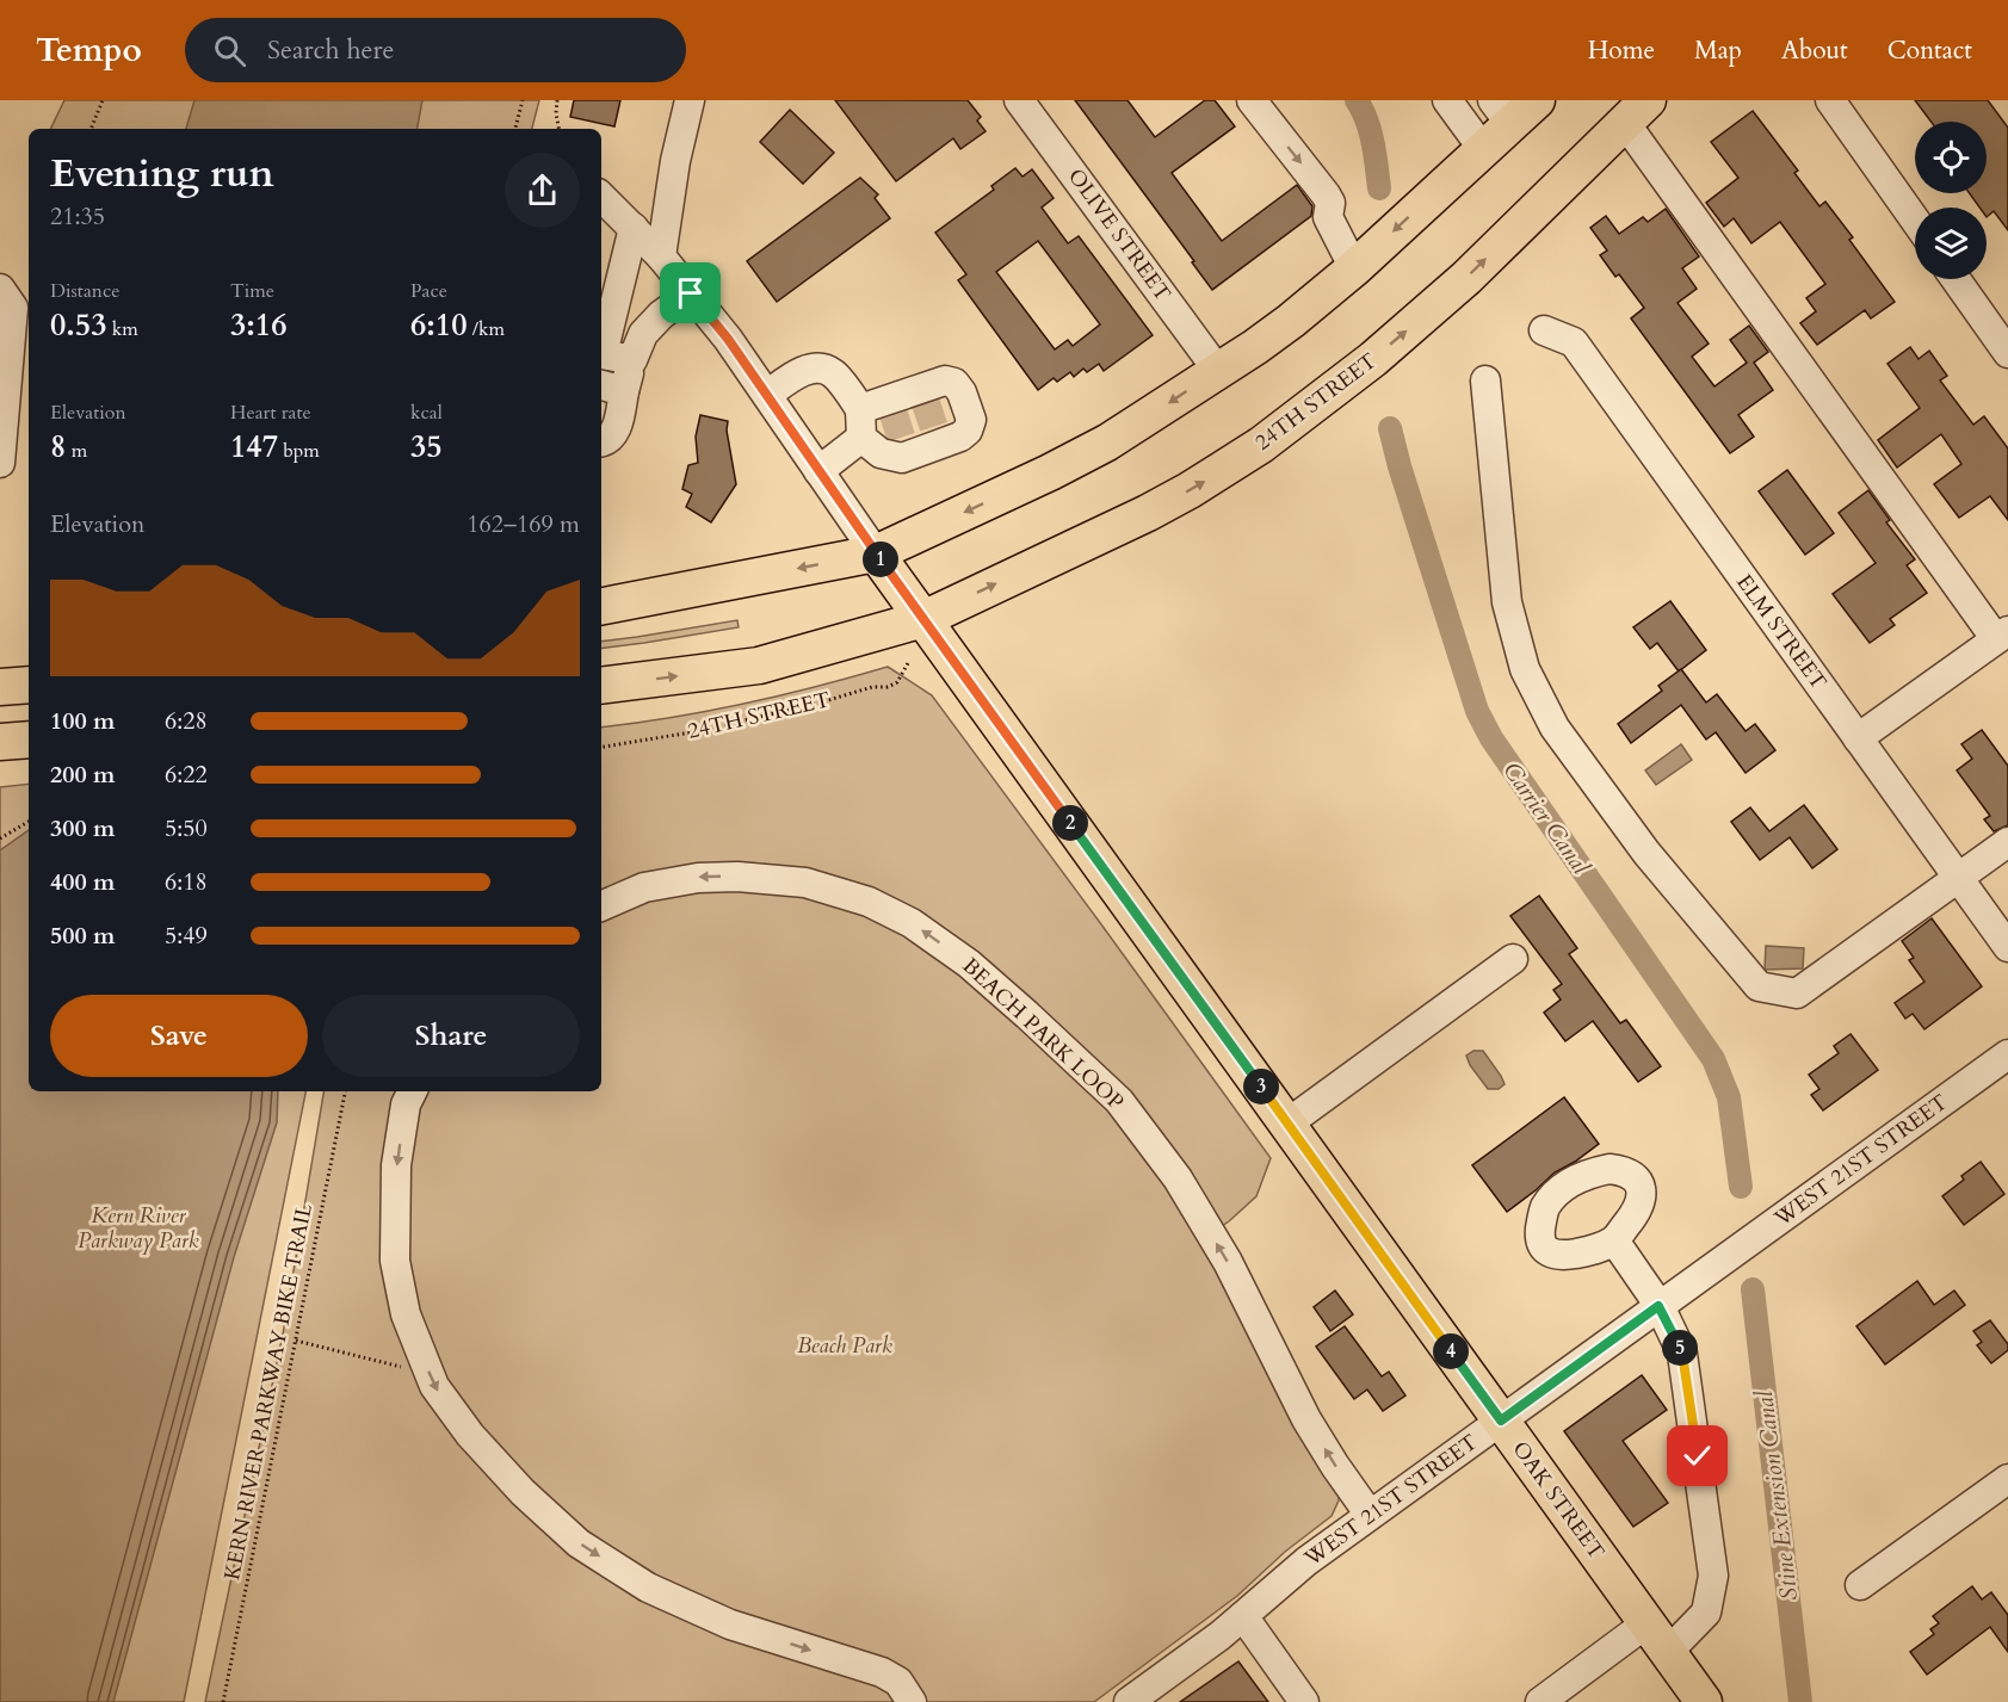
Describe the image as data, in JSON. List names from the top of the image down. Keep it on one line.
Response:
{"streets":{"main road":["24TH STREET","OAK STREET"],"street":["OLIVE STREET","ELM STREET","BEACH PARK LOOP","WEST 21ST STREET"],"path":["KERN RIVER PARKWAY BIKE TRAIL"]},"crossings":[["24TH STREET","OAK STREET"],["BEACH PARK LOOP","WEST 21ST STREET"],["WEST 21ST STREET","OAK STREET"]],"one_way":["BEACH PARK LOOP"],"water":["Carrier Canal","Stine Extension Canal"],"parks":["Kern River Parkway Park","Beach Park"],"page":{"header":"Tempo","search":"Search here","nav":["Home","Map","About","Contact"],"heading":["Evening run","21:35"],"stats":[["Distance","0.53 km"],["Time","3:16"],["Pace","6:10 /km"],["Elevation","8 m"],["Heart rate","147 bpm"],["kcal","35"]],"chart":["Elevation","162–169 m"],"pins":["1","2","3","5","4"],"list":[{"name":"100 m","note":"6:28"},{"name":"200 m","note":"6:22"},{"name":"300 m","note":"5:50"},{"name":"400 m","note":"6:18"},{"name":"500 m","note":"5:49"}],"buttons":["Save","Share"]}}
